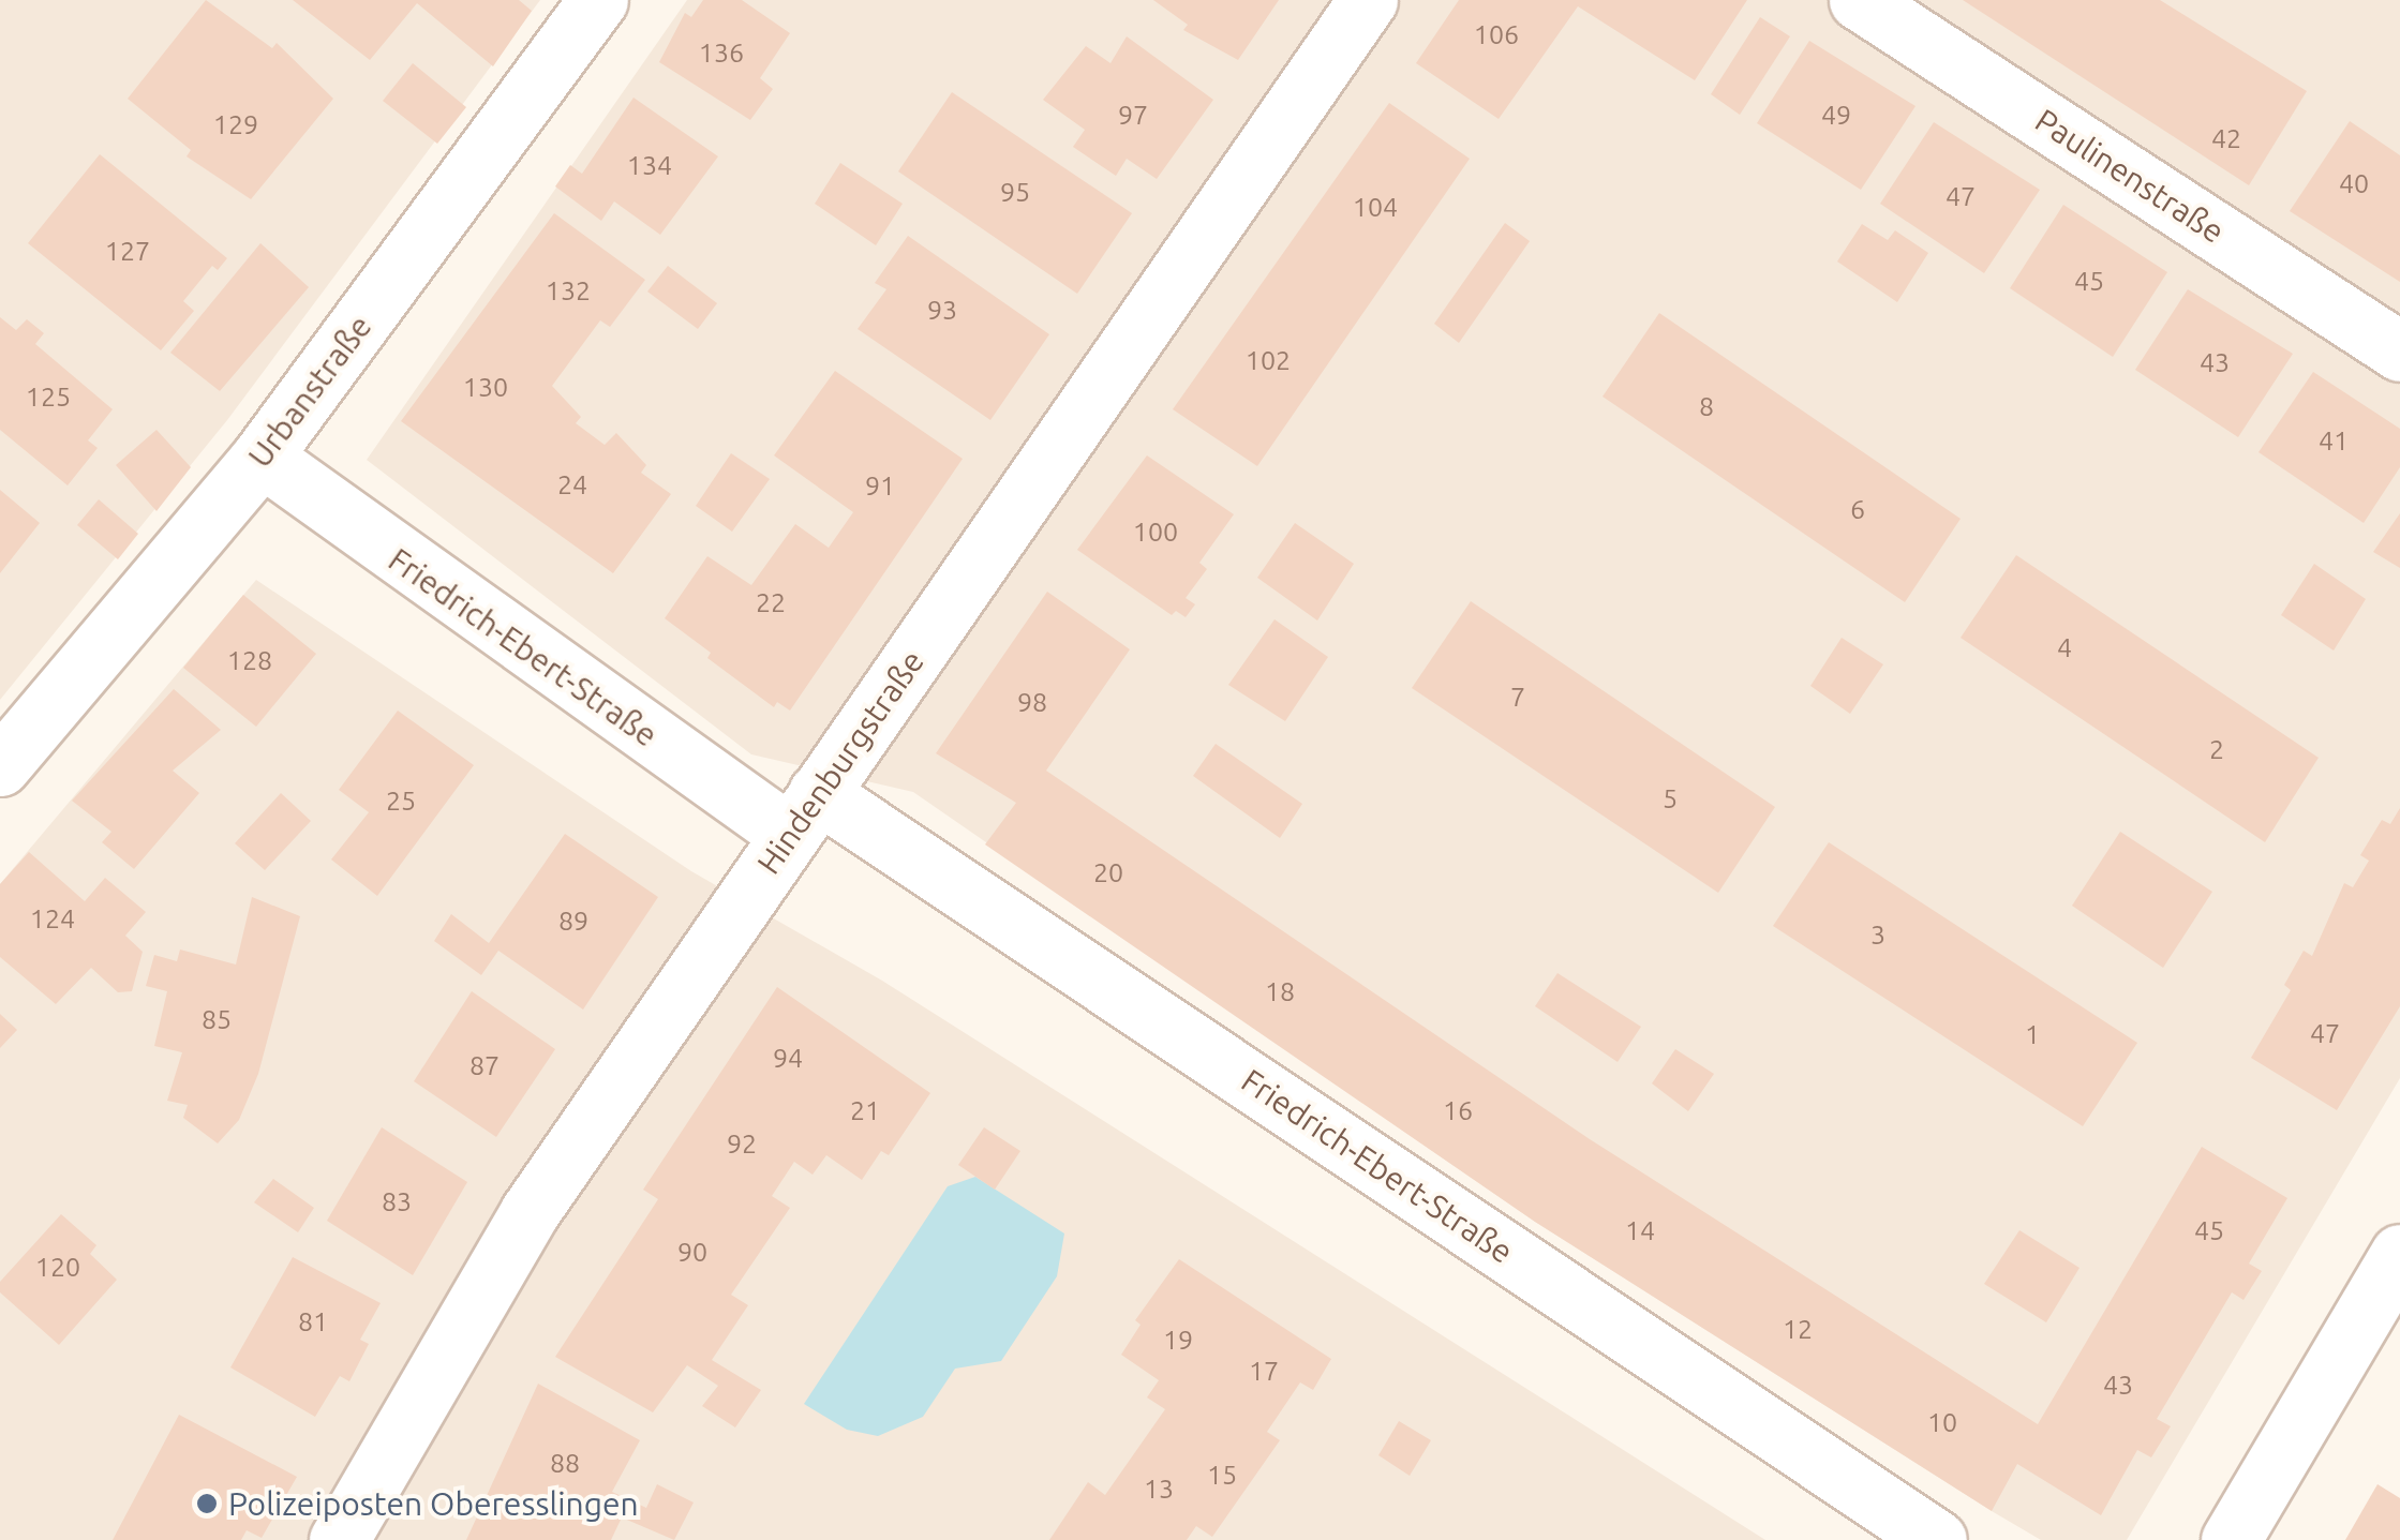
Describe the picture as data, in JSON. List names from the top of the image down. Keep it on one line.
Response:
{"streets":{"street":["Paulinenstraße","Urbanstraße","Friedrich-Ebert-Straße","Hindenburgstraße"]},"crossings":[["Urbanstraße","Friedrich-Ebert-Straße"],["Friedrich-Ebert-Straße","Hindenburgstraße"]],"places":["Polizeiposten Oberesslingen"],"house_numbers":["106","136","97","49","129","42","134","40","95","47","104","127","45","132","93","102","43","130","125","8","41","24","91","6","100","22","4","128","7","98","2","5","25","20","124","89","3","18","85","47","1","94","87","21","16","92","83","14","45","90","120","81","12","19","17","43","10","88","15","13"]}
